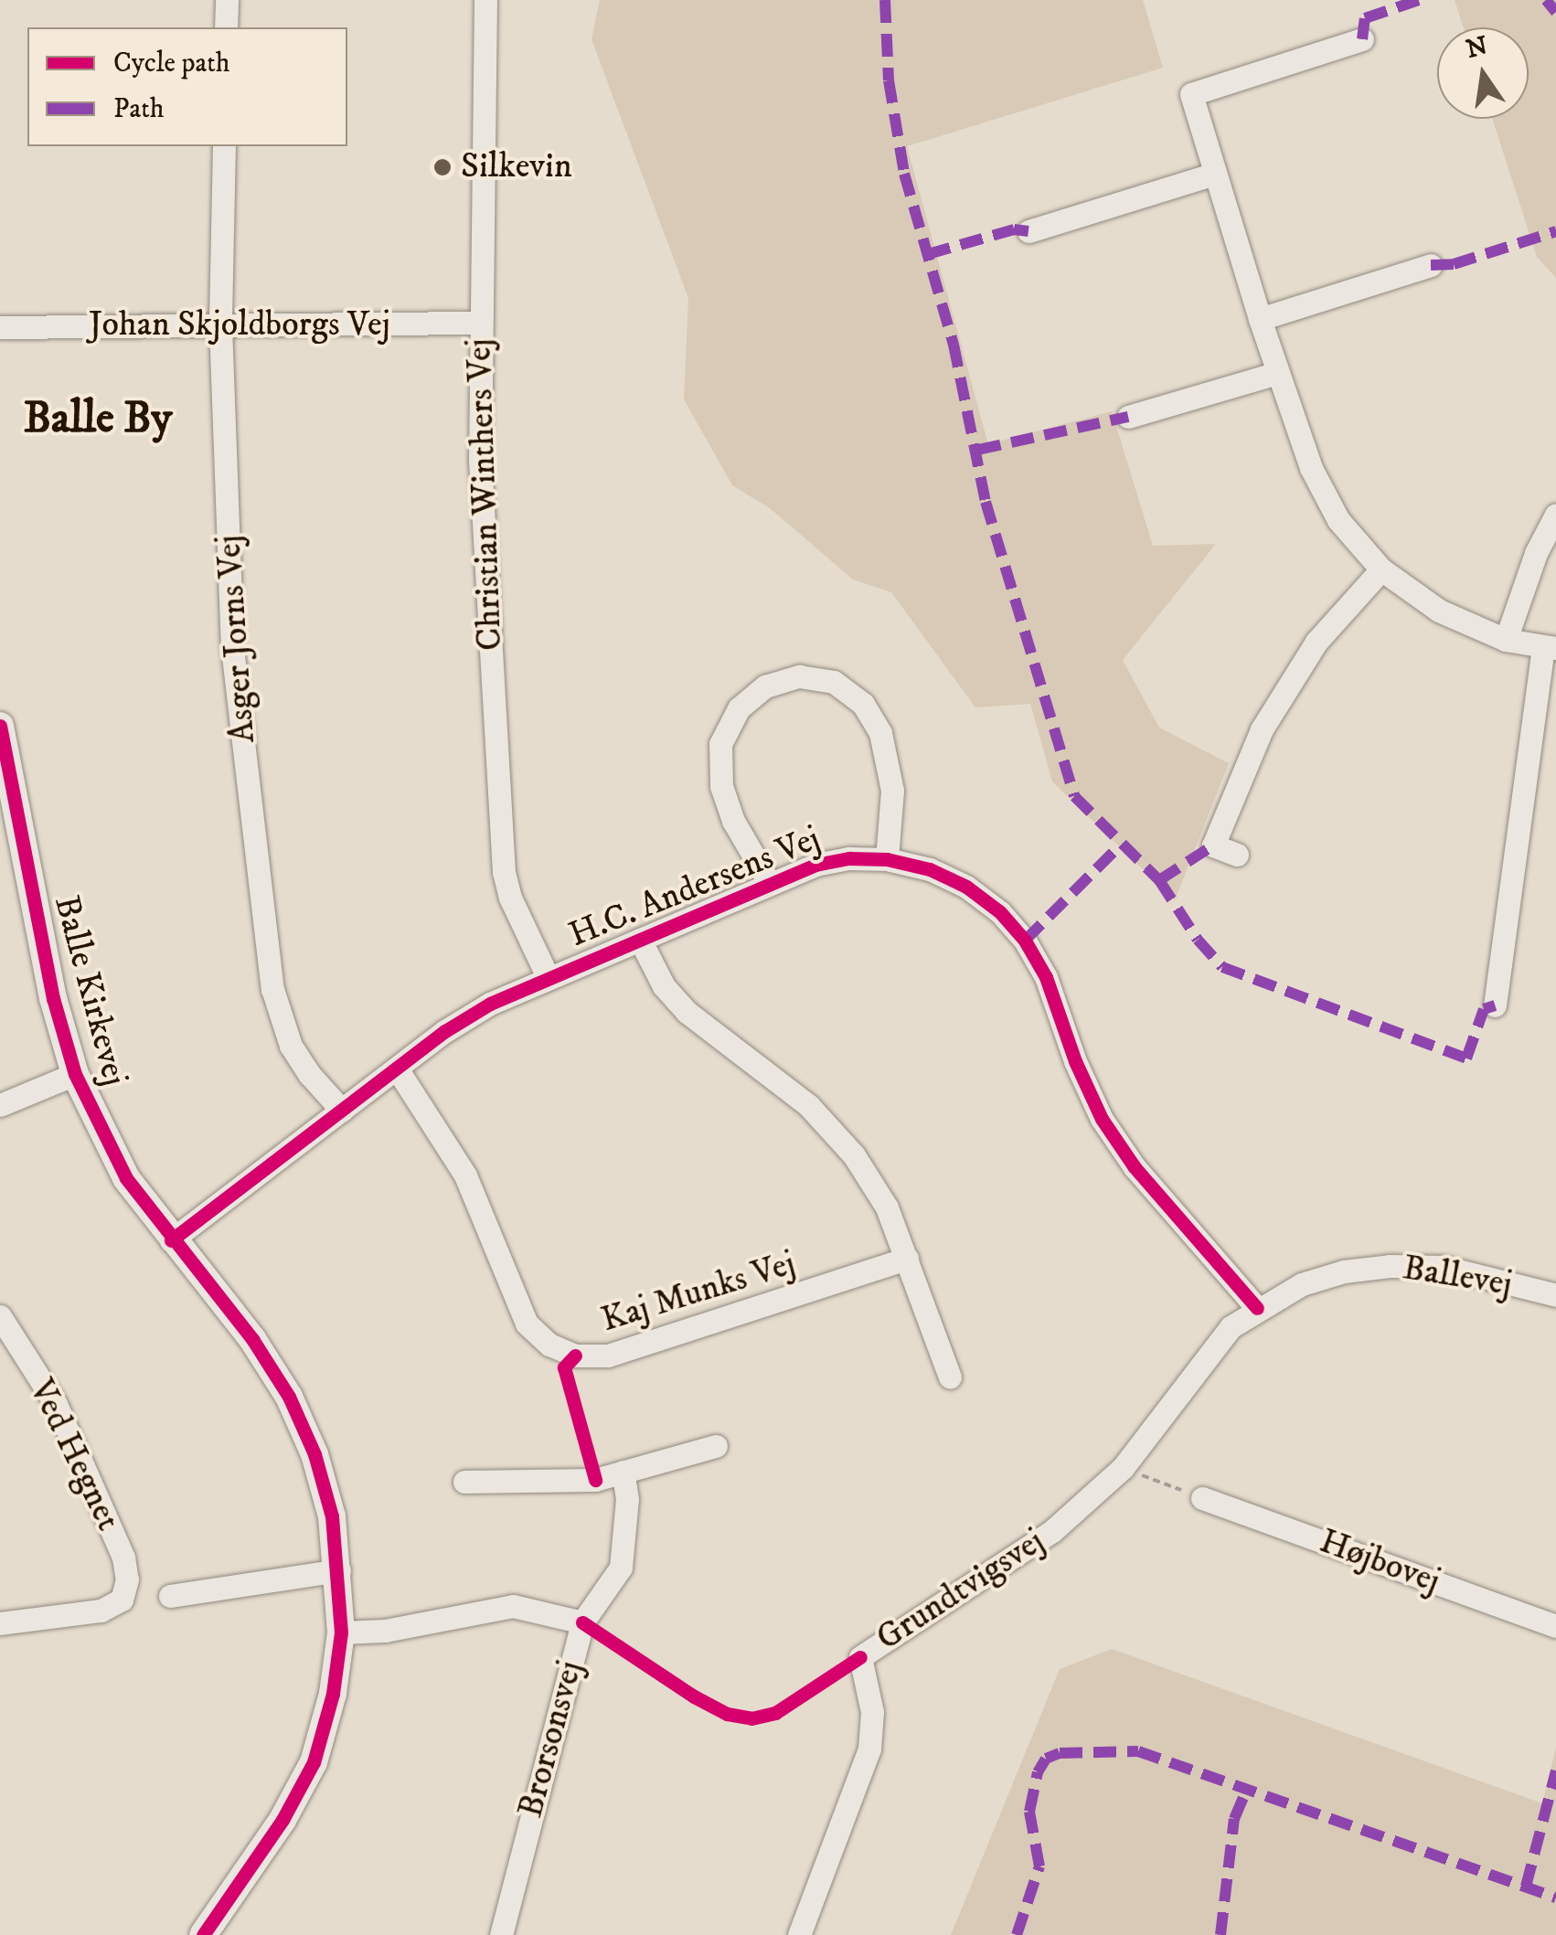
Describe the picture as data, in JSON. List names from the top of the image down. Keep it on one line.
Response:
{"streets":{"street":["Johan Skjoldborgs Vej","Christian Winthers Vej","Asger Jorns Vej","H.C. Andersens Vej","Balle Kirkevej","Ballevej","Kaj Munks Vej","Ved Hegnet","Højbovej","Grundtvigsvej","Brorsonsvej"]},"crossings":[["Johan Skjoldborgs Vej","Christian Winthers Vej"],["Johan Skjoldborgs Vej","Asger Jorns Vej"],["Christian Winthers Vej","H.C. Andersens Vej"],["Asger Jorns Vej","H.C. Andersens Vej"],["H.C. Andersens Vej","Balle Kirkevej"],["H.C. Andersens Vej","Ballevej"],["H.C. Andersens Vej","Kaj Munks Vej"],["H.C. Andersens Vej","Grundtvigsvej"],["Balle Kirkevej","Brorsonsvej"],["Ballevej","Grundtvigsvej"]],"districts":["Balle By"],"places":["Silkevin"],"legend":["Cycle path","Path"],"north":"top"}
